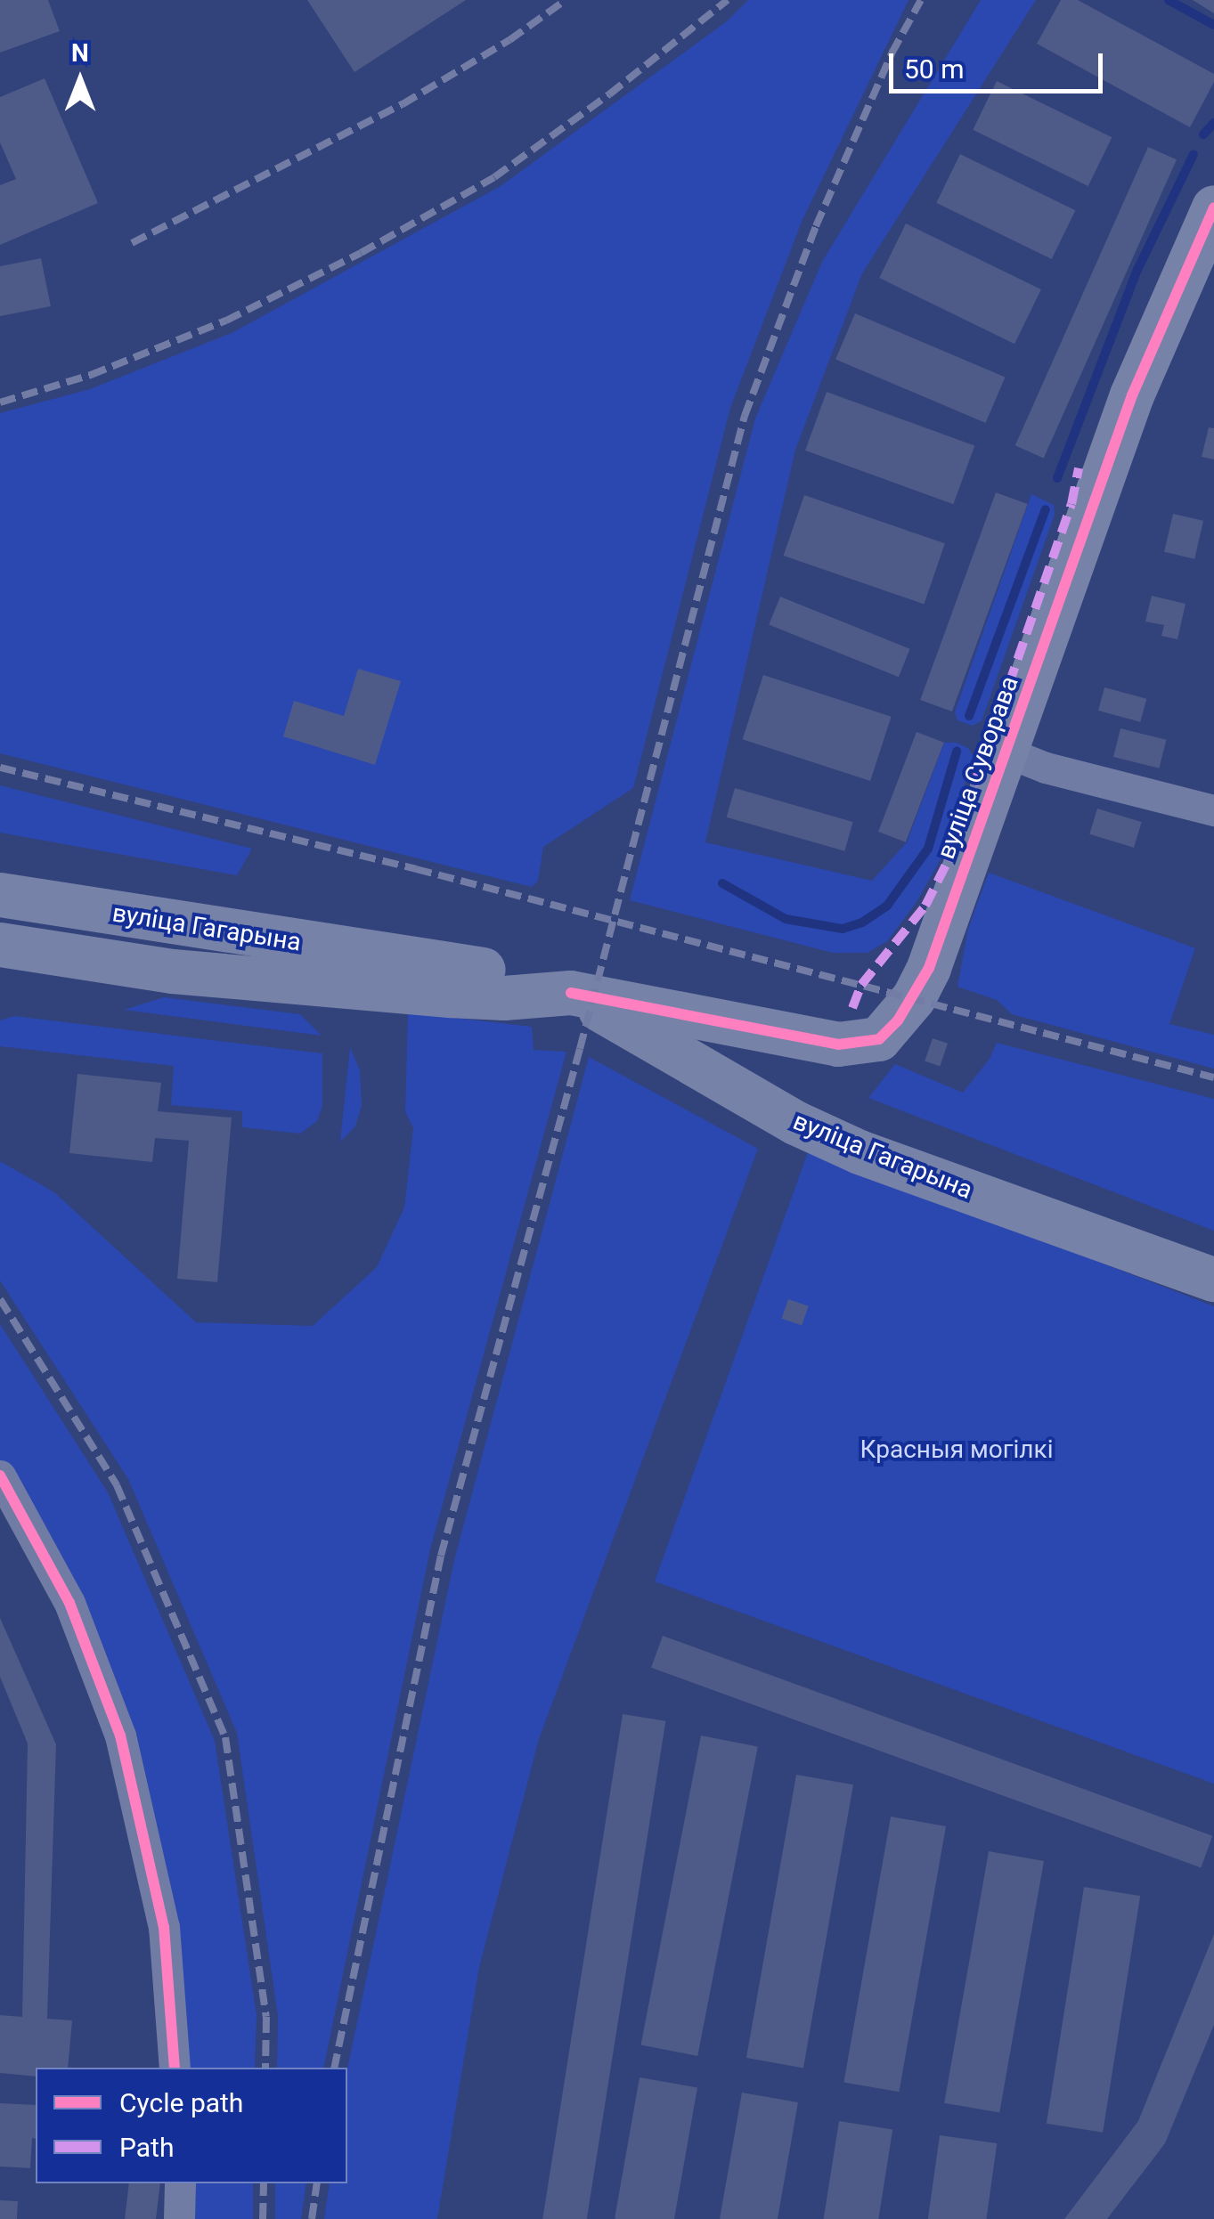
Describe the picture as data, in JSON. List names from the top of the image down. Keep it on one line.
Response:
{"streets":{"main road":["вуліца Суворава","вуліца Гагарына"]},"crossings":[["вуліца Суворава","вуліца Гагарына"]],"parks":["Красныя могілкі"],"legend":["Cycle path","Path"],"scale_bar":"50 m","north":"top"}
